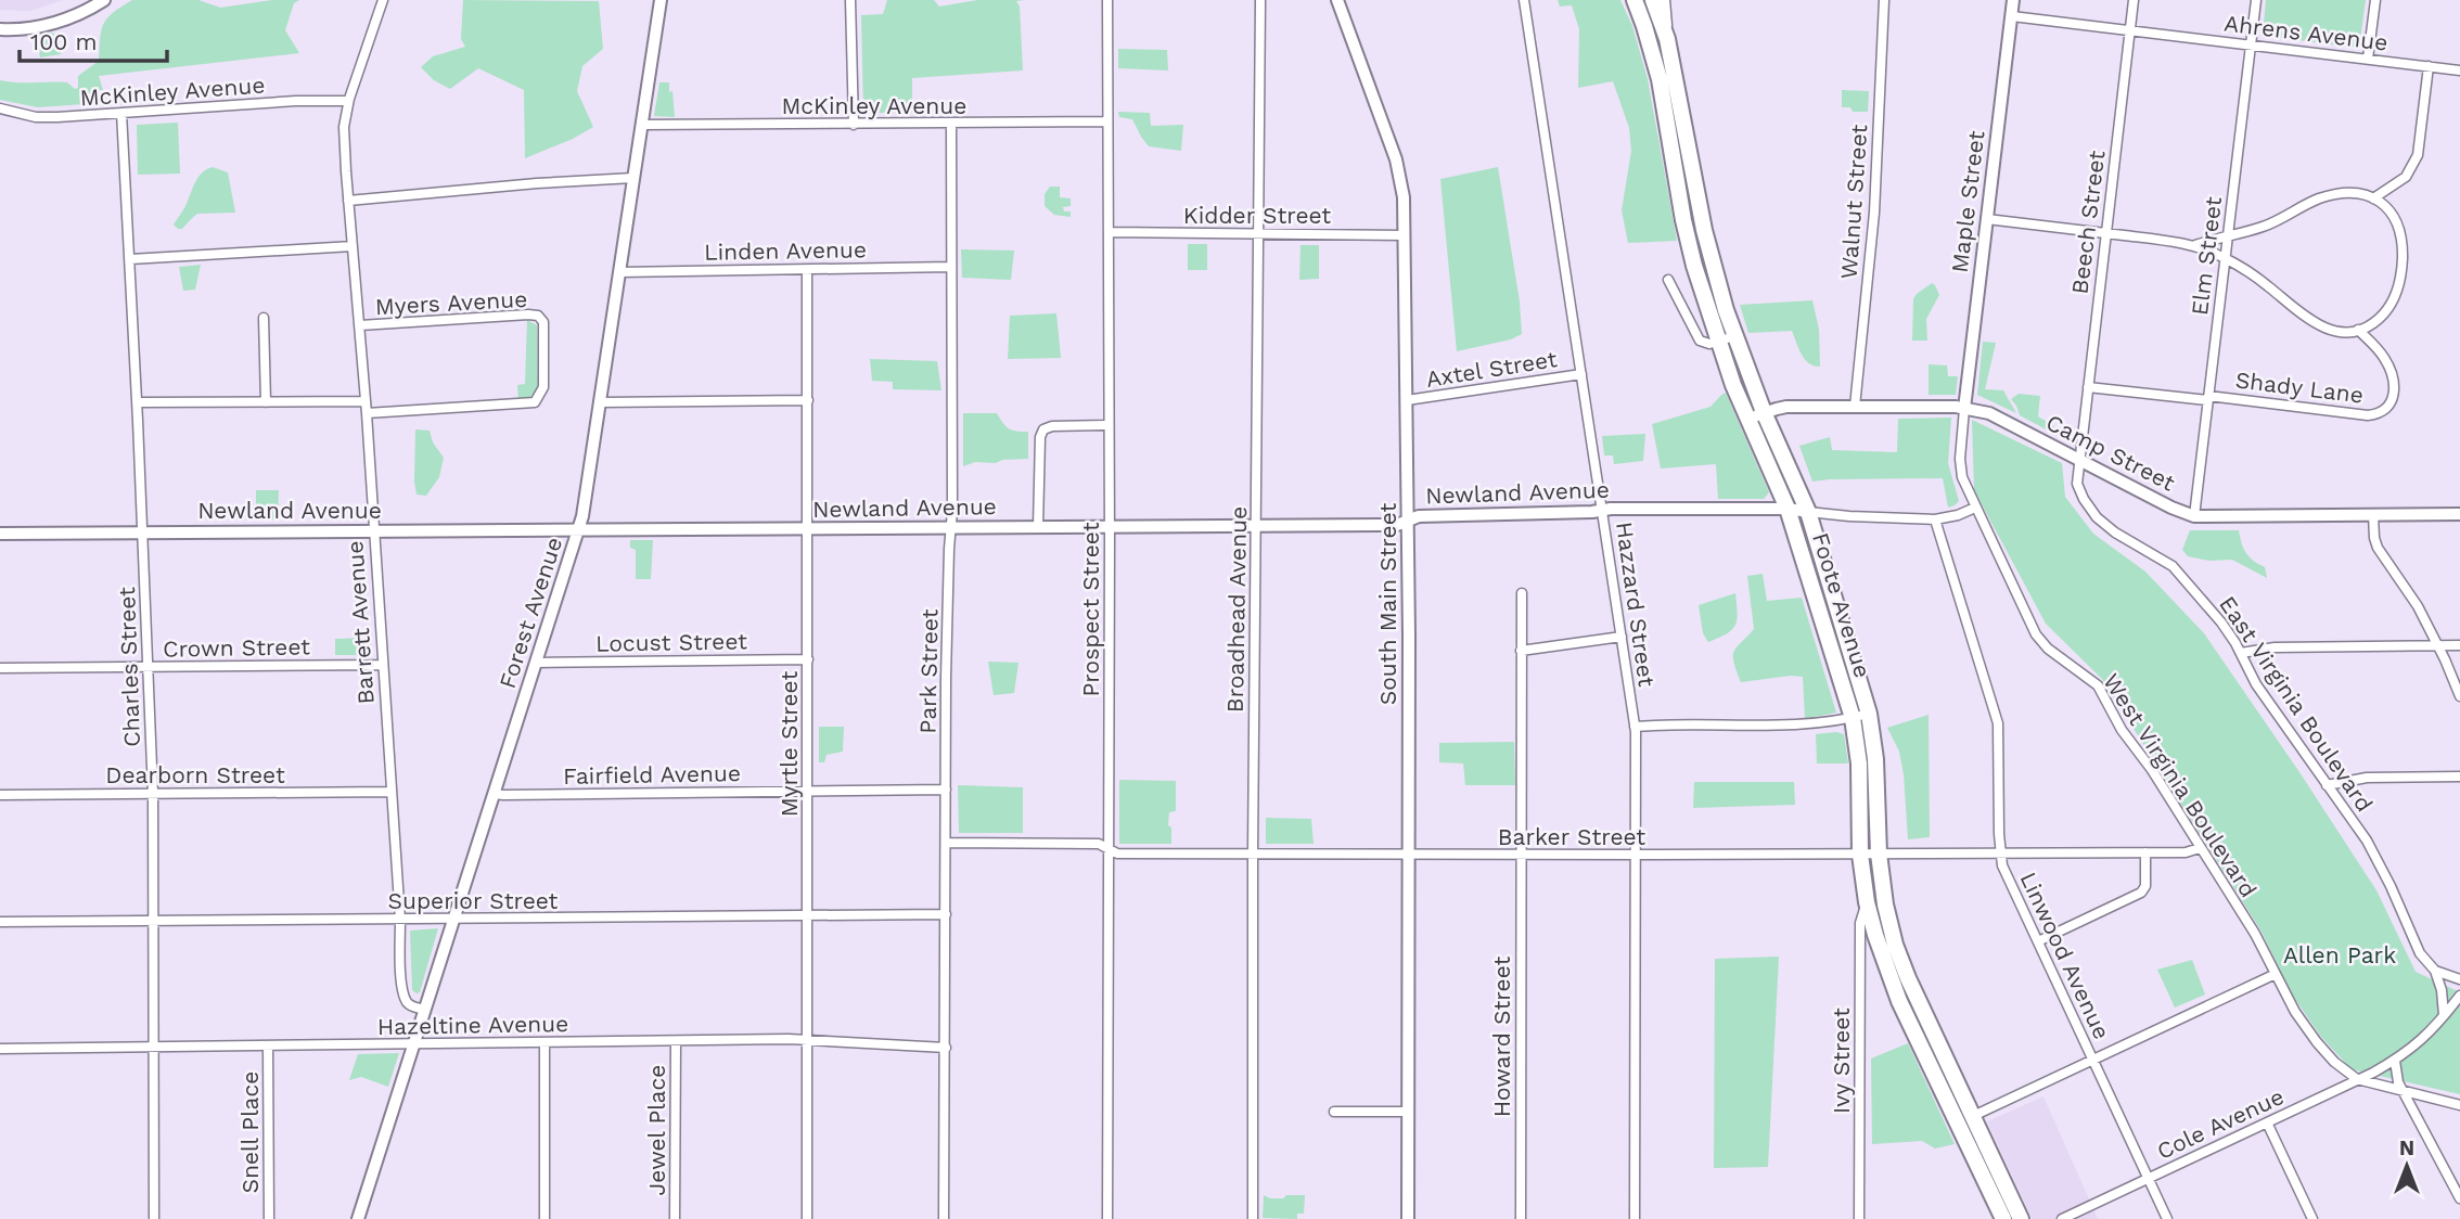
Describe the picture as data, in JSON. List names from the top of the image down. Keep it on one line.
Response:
{"streets":{"highway":["Foote Avenue"],"street":["Ahrens Avenue","McKinley Avenue","Walnut Street","Maple Street","Kidder Street","Beech Street","Linden Avenue","Elm Street","Myers Avenue","Axtel Street","Shady Lane","Camp Street","Newland Avenue","South Main Street","Hazzard Street","Prospect Street","Broadhead Avenue","Forest Avenue","Barrett Avenue","Locust Street","Crown Street","Charles Street","Park Street","East Virginia Boulevard","Myrtle Street","Dearborn Street","Fairfield Avenue","West Virginia Boulevard","Barker Street","Superior Street","Linwood Avenue","Hazeltine Avenue","Howard Street","Ivy Street","Cole Avenue","Jewel Place","Snell Place"]},"crossings":[["Ahrens Avenue","Maple Street"],["Ahrens Avenue","Beech Street"],["Ahrens Avenue","Elm Street"],["McKinley Avenue","Prospect Street"],["McKinley Avenue","Forest Avenue"],["McKinley Avenue","Barrett Avenue"],["McKinley Avenue","Charles Street"],["McKinley Avenue","Park Street"],["Walnut Street","Camp Street"],["Maple Street","Camp Street"],["Maple Street","West Virginia Boulevard"],["Kidder Street","South Main Street"],["Kidder Street","Prospect Street"],["Kidder Street","Broadhead Avenue"],["Beech Street","Shady Lane"],["Beech Street","Camp Street"],["Beech Street","East Virginia Boulevard"],["Linden Avenue","Forest Avenue"],["Linden Avenue","Park Street"],["Linden Avenue","Myrtle Street"],["Elm Street","Shady Lane"],["Elm Street","Camp Street"],["Myers Avenue","Barrett Avenue"],["Axtel Street","South Main Street"],["Axtel Street","Hazzard Street"],["Camp Street","Foote Avenue"],["Camp Street","East Virginia Boulevard"],["Camp Street","West Virginia Boulevard"],["Newland Avenue","South Main Street"],["Newland Avenue","Hazzard Street"],["Newland Avenue","Foote Avenue"],["Newland Avenue","Prospect Street"],["Newland Avenue","Broadhead Avenue"],["Newland Avenue","Forest Avenue"],["Newland Avenue","Barrett Avenue"],["Newland Avenue","Charles Street"],["Newland Avenue","Park Street"],["Newland Avenue","Myrtle Street"],["South Main Street","Barker Street"],["Hazzard Street","Barker Street"],["Foote Avenue","Barker Street"],["Foote Avenue","Ivy Street"],["Prospect Street","Barker Street"],["Broadhead Avenue","Barker Street"],["Forest Avenue","Barrett Avenue"],["Forest Avenue","Locust Street"],["Forest Avenue","Fairfield Avenue"],["Forest Avenue","Superior Street"],["Forest Avenue","Hazeltine Avenue"],["Barrett Avenue","Crown Street"],["Barrett Avenue","Dearborn Street"],["Barrett Avenue","Superior Street"],["Locust Street","Myrtle Street"],["Crown Street","Charles Street"],["Charles Street","Dearborn Street"],["Charles Street","Superior Street"],["Charles Street","Hazeltine Avenue"],["Park Street","Fairfield Avenue"],["Park Street","Barker Street"],["Park Street","Superior Street"],["Park Street","Hazeltine Avenue"],["Myrtle Street","Fairfield Avenue"],["Myrtle Street","Superior Street"],["Myrtle Street","Hazeltine Avenue"],["West Virginia Boulevard","Barker Street"],["West Virginia Boulevard","Cole Avenue"],["Barker Street","Linwood Avenue"],["Barker Street","Howard Street"],["Linwood Avenue","Cole Avenue"],["Hazeltine Avenue","Jewel Place"],["Hazeltine Avenue","Snell Place"]],"parks":["Allen Park"],"scale_bar":"100 m","north":"top"}
